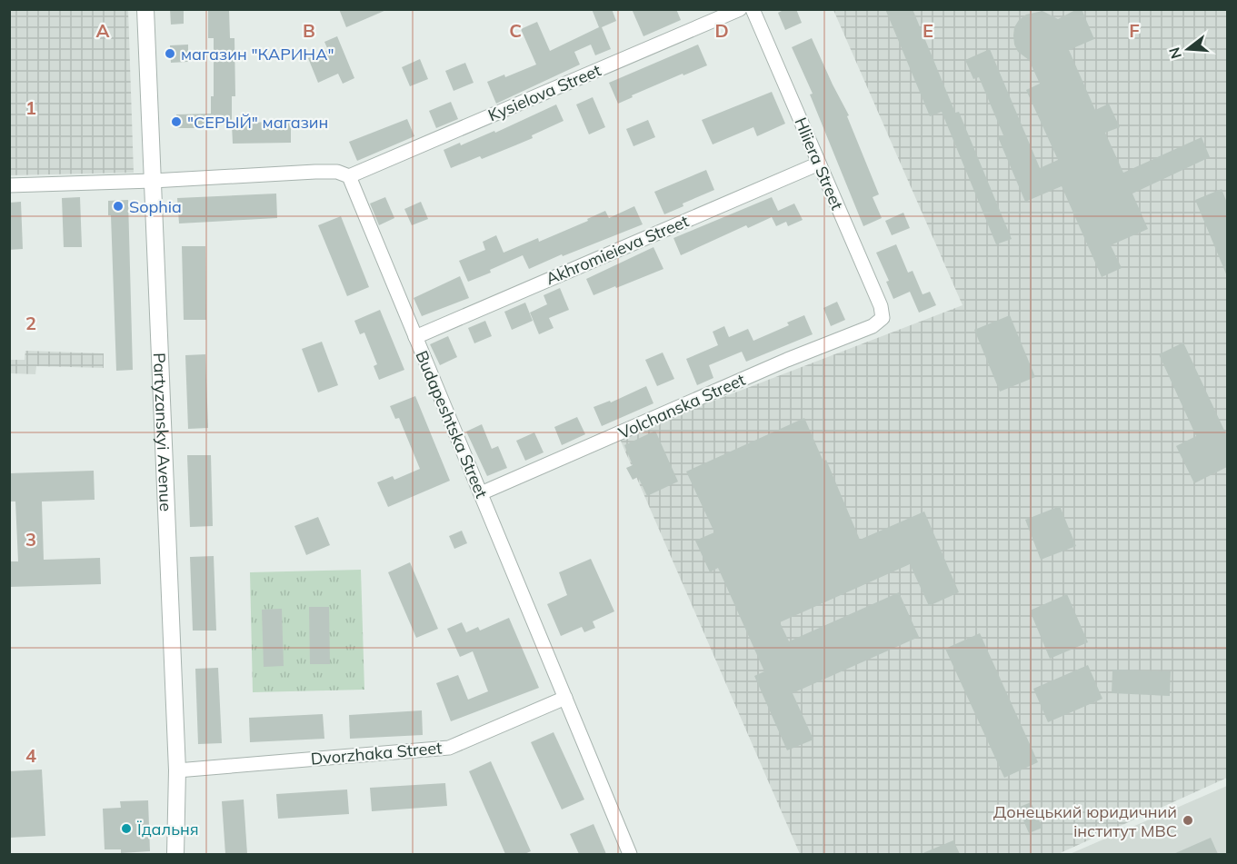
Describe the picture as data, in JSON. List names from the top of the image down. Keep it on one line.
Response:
{"streets":{"street":["Kysielova Street","Hliiera Street","Akhromieieva Street","Volchanska Street","Budapeshtska Street","Partyzanskyi Avenue","Dvorzhaka Street"]},"crossings":[["Kysielova Street","Budapeshtska Street"],["Hliiera Street","Akhromieieva Street"],["Hliiera Street","Volchanska Street"],["Akhromieieva Street","Budapeshtska Street"],["Volchanska Street","Budapeshtska Street"],["Budapeshtska Street","Dvorzhaka Street"],["Partyzanskyi Avenue","Dvorzhaka Street"]],"places":["магазин \"КАРИНА\"","\"СЕРЫЙ\" магазин","Sophia","Донецький юридичний інститут МВС","Їдальня"],"north":"left","grid":{"columns":["A","B","C","D","E","F"],"rows":["1","2","3","4"]}}
